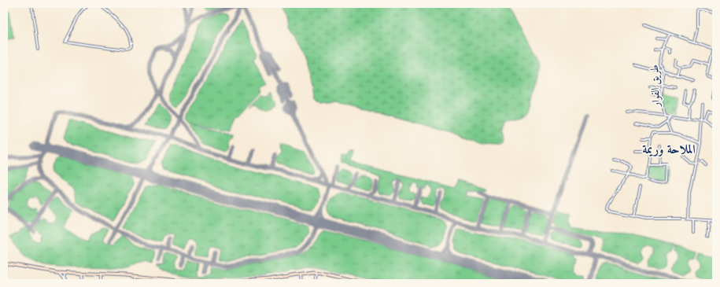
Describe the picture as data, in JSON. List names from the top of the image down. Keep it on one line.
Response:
{"streets":{"street":["طريق الفوار"]},"districts":["الملاحة وريمة"]}
